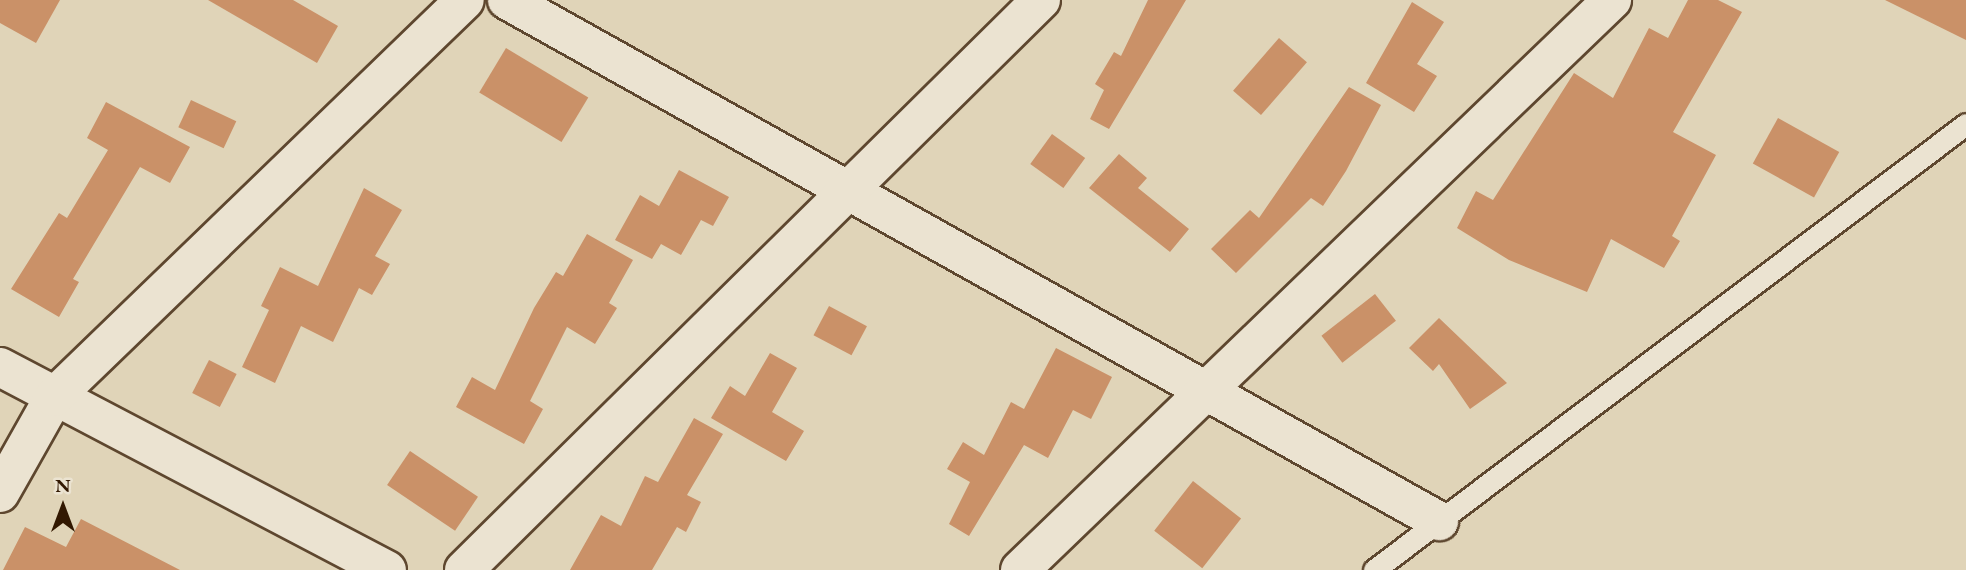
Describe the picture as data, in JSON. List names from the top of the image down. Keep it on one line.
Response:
{"north":"top"}
